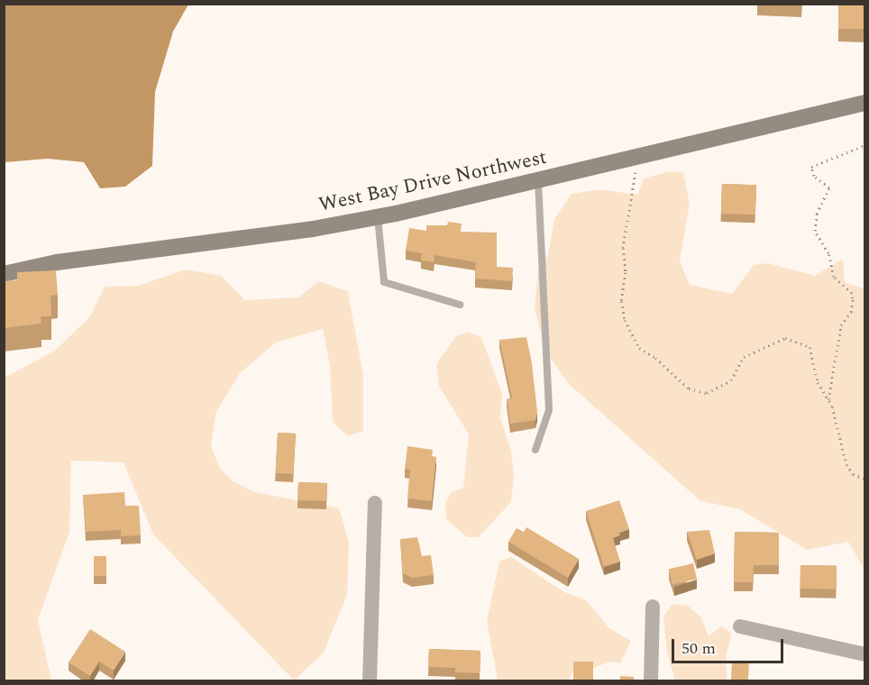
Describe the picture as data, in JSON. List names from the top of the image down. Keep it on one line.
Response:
{"streets":{"street":["West Bay Drive Northwest"]},"scale_bar":"50 m"}
